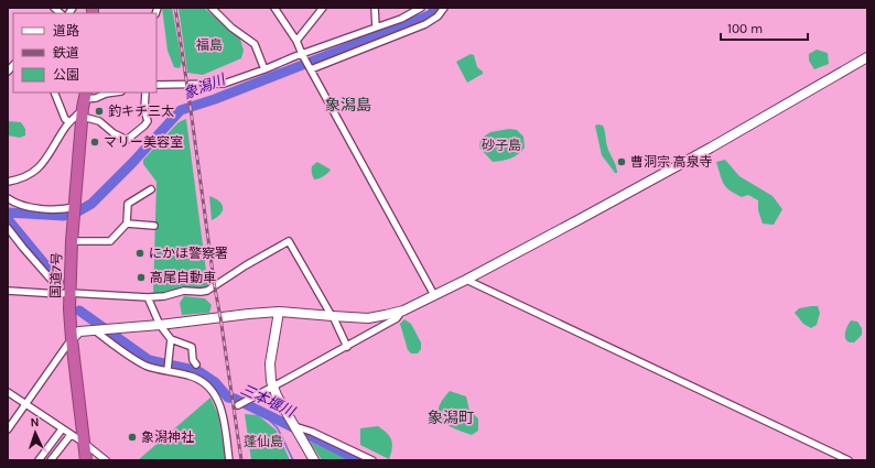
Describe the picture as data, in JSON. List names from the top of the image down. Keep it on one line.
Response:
{"streets":{"highway":["国道7号"]},"districts":["象潟島","象潟町"],"water":["象潟川","三本堰川"],"parks":["福島","砂子島","蓬仙島"],"places":["釣キチ三太","マリー美容室","曹洞宗 高泉寺","にかほ警察署","高尾自動車","象潟神社"],"legend":["道路","鉄道","公園"],"scale_bar":"100 m","north":"top"}
